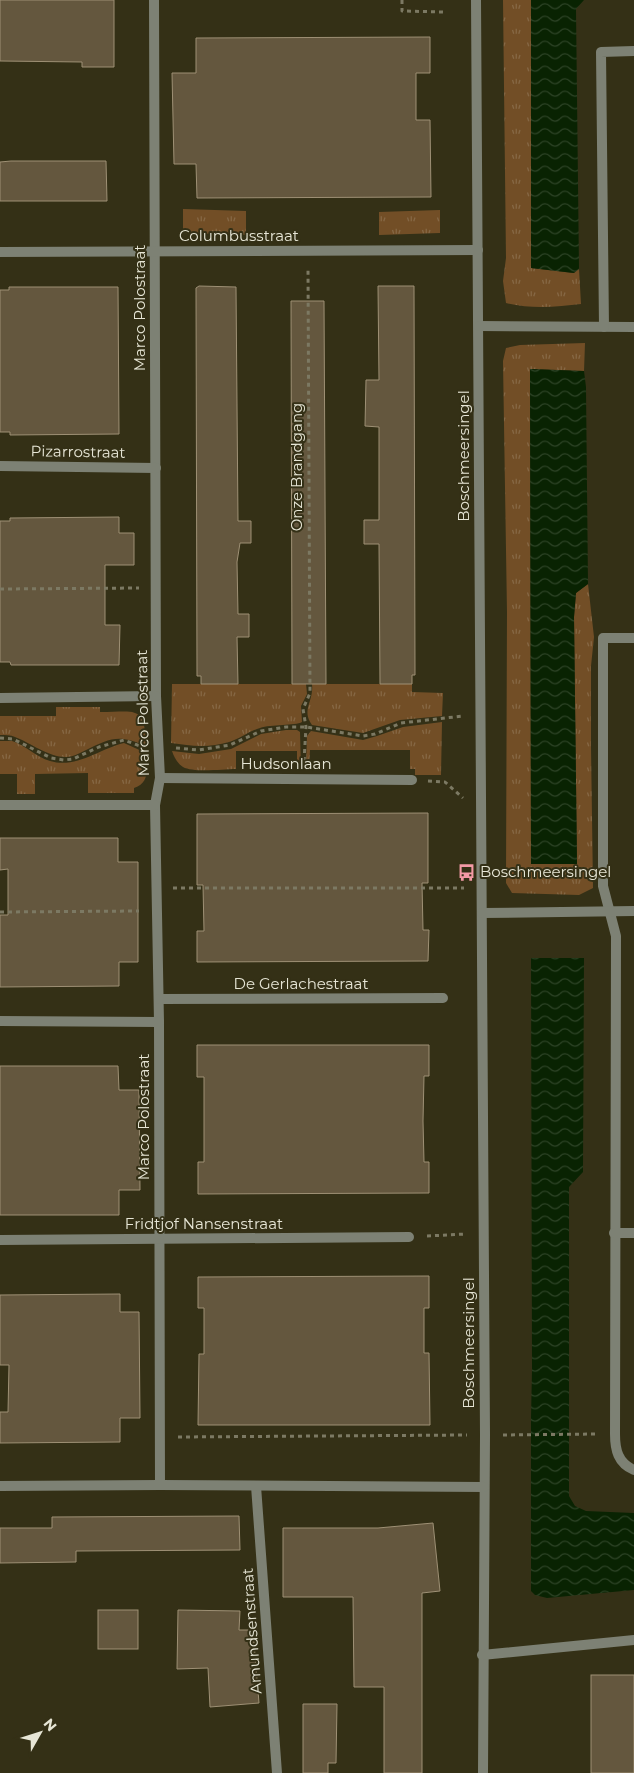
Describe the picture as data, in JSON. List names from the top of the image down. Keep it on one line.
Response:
{"streets":{"street":["Columbusstraat","Marco Polostraat","Pizarrostraat","Boschmeersingel","Hudsonlaan","De Gerlachestraat","Fridtjof Nansenstraat","Amundsenstraat"],"path":["Onze Brandgang"]},"crossings":[["Columbusstraat","Marco Polostraat"],["Columbusstraat","Boschmeersingel"],["Columbusstraat","Onze Brandgang"],["Marco Polostraat","Pizarrostraat"],["Marco Polostraat","Hudsonlaan"],["Marco Polostraat","De Gerlachestraat"],["Marco Polostraat","Fridtjof Nansenstraat"],["Onze Brandgang","Hudsonlaan"]],"places":{"bus stop":["Boschmeersingel"]},"north":"top right"}
